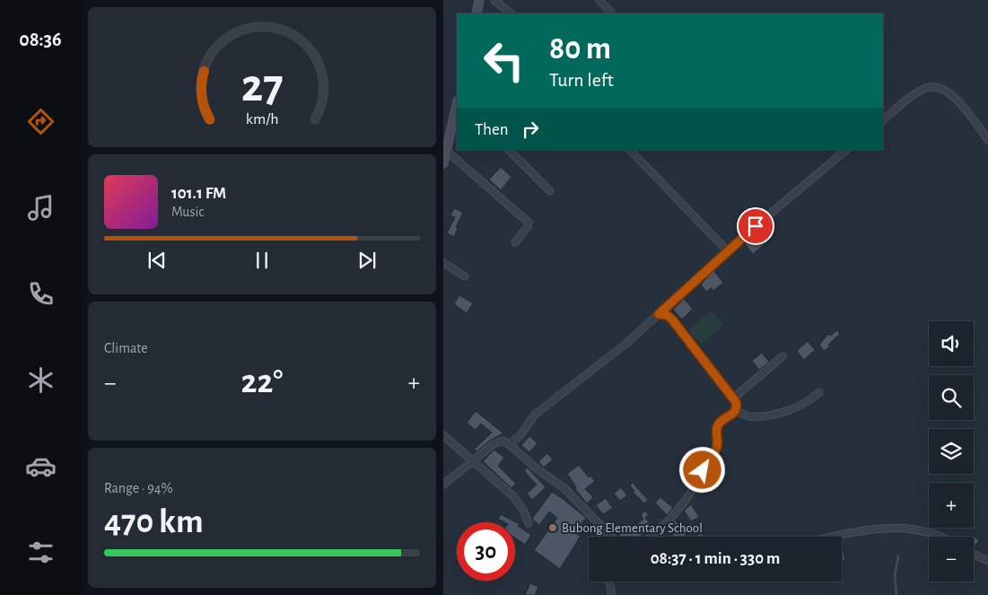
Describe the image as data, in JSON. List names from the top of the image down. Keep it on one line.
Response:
{"places":["Bubong Elementary School"],"page":{"tabs":"08:36","turn":["80 m","Turn left"],"then":"Then","song":["101.1 FM","Music"],"tile":["Climate",["Range · 94%","470 km"]],"map_buttons":["+","−"],"heat":["−","22°","+"],"limit":"30","trip":"08:37 · 1 min · 330 m","gauge":["27","km/h"]}}
